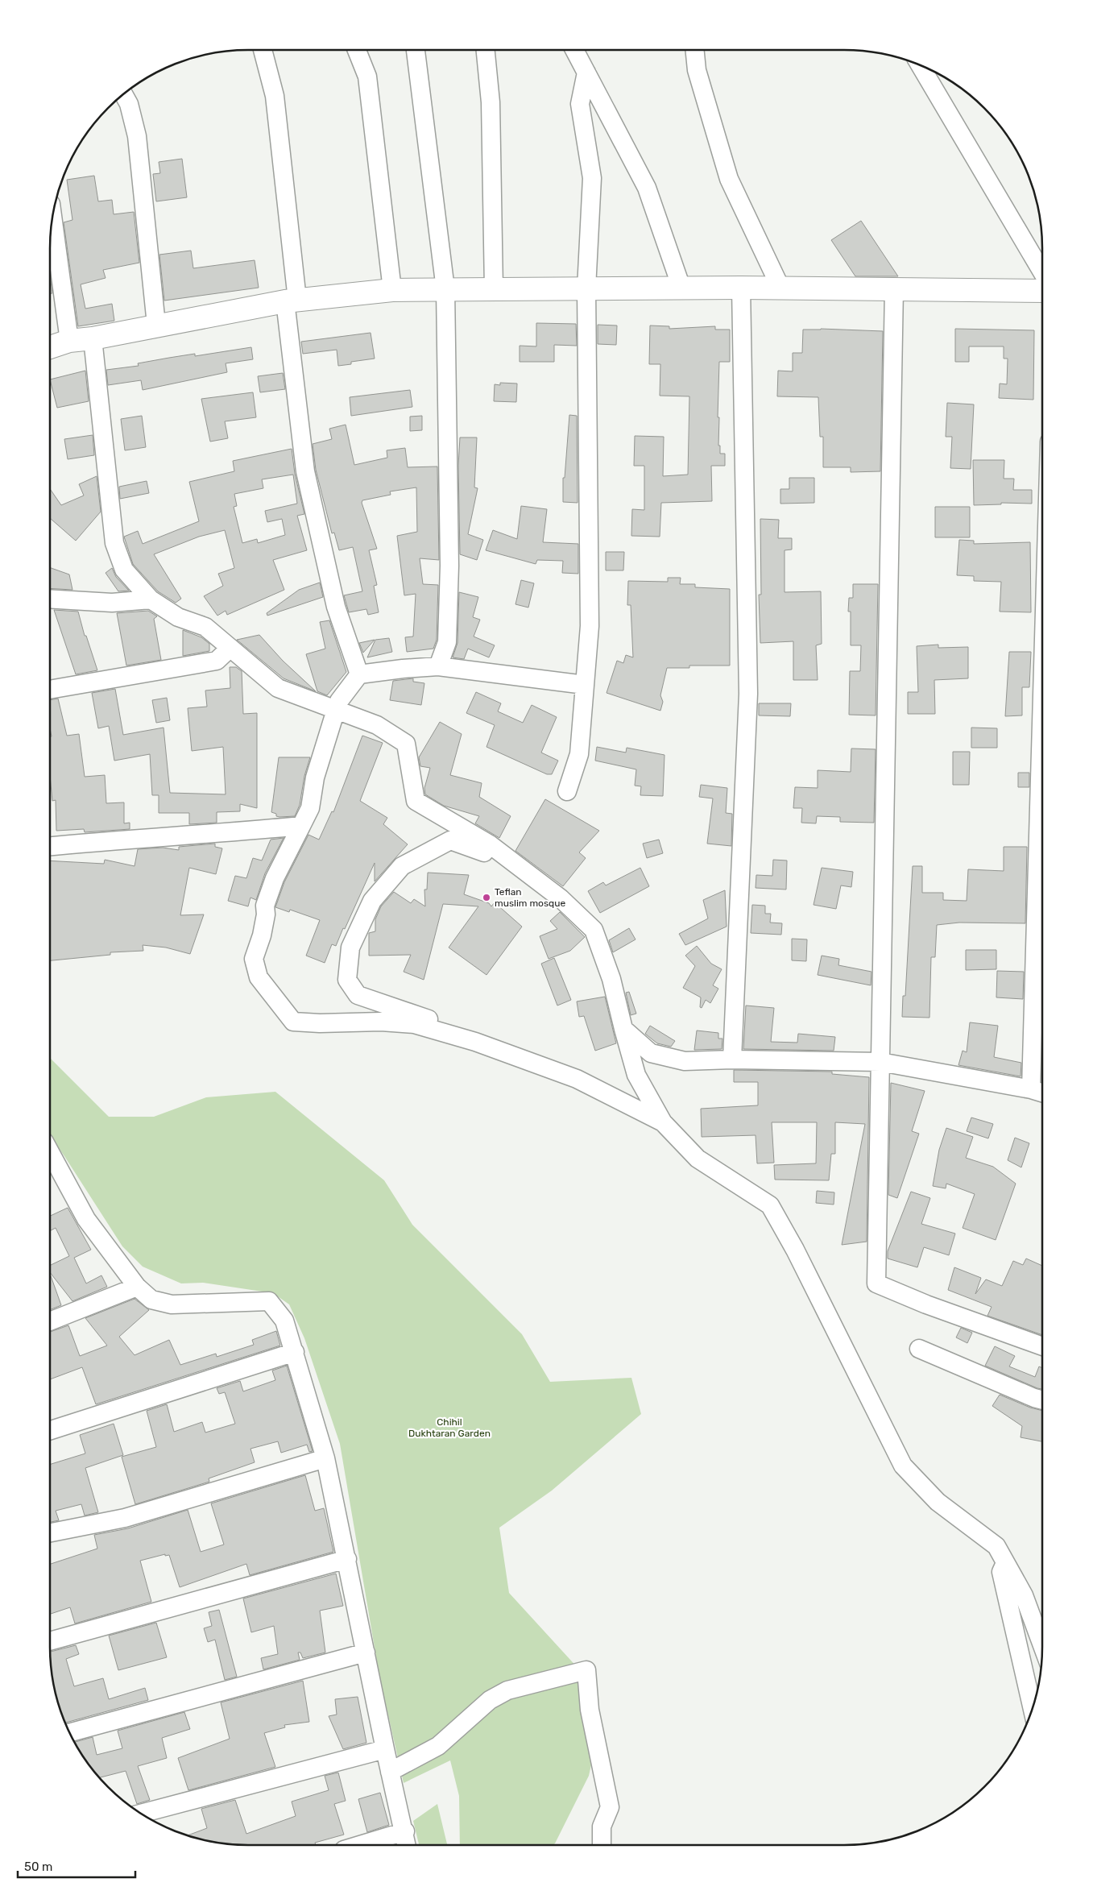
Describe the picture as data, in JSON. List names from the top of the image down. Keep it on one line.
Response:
{"parks":["Chihil Dukhtaran Garden"],"places":["Teflan muslim mosque"],"scale_bar":"50 m"}
